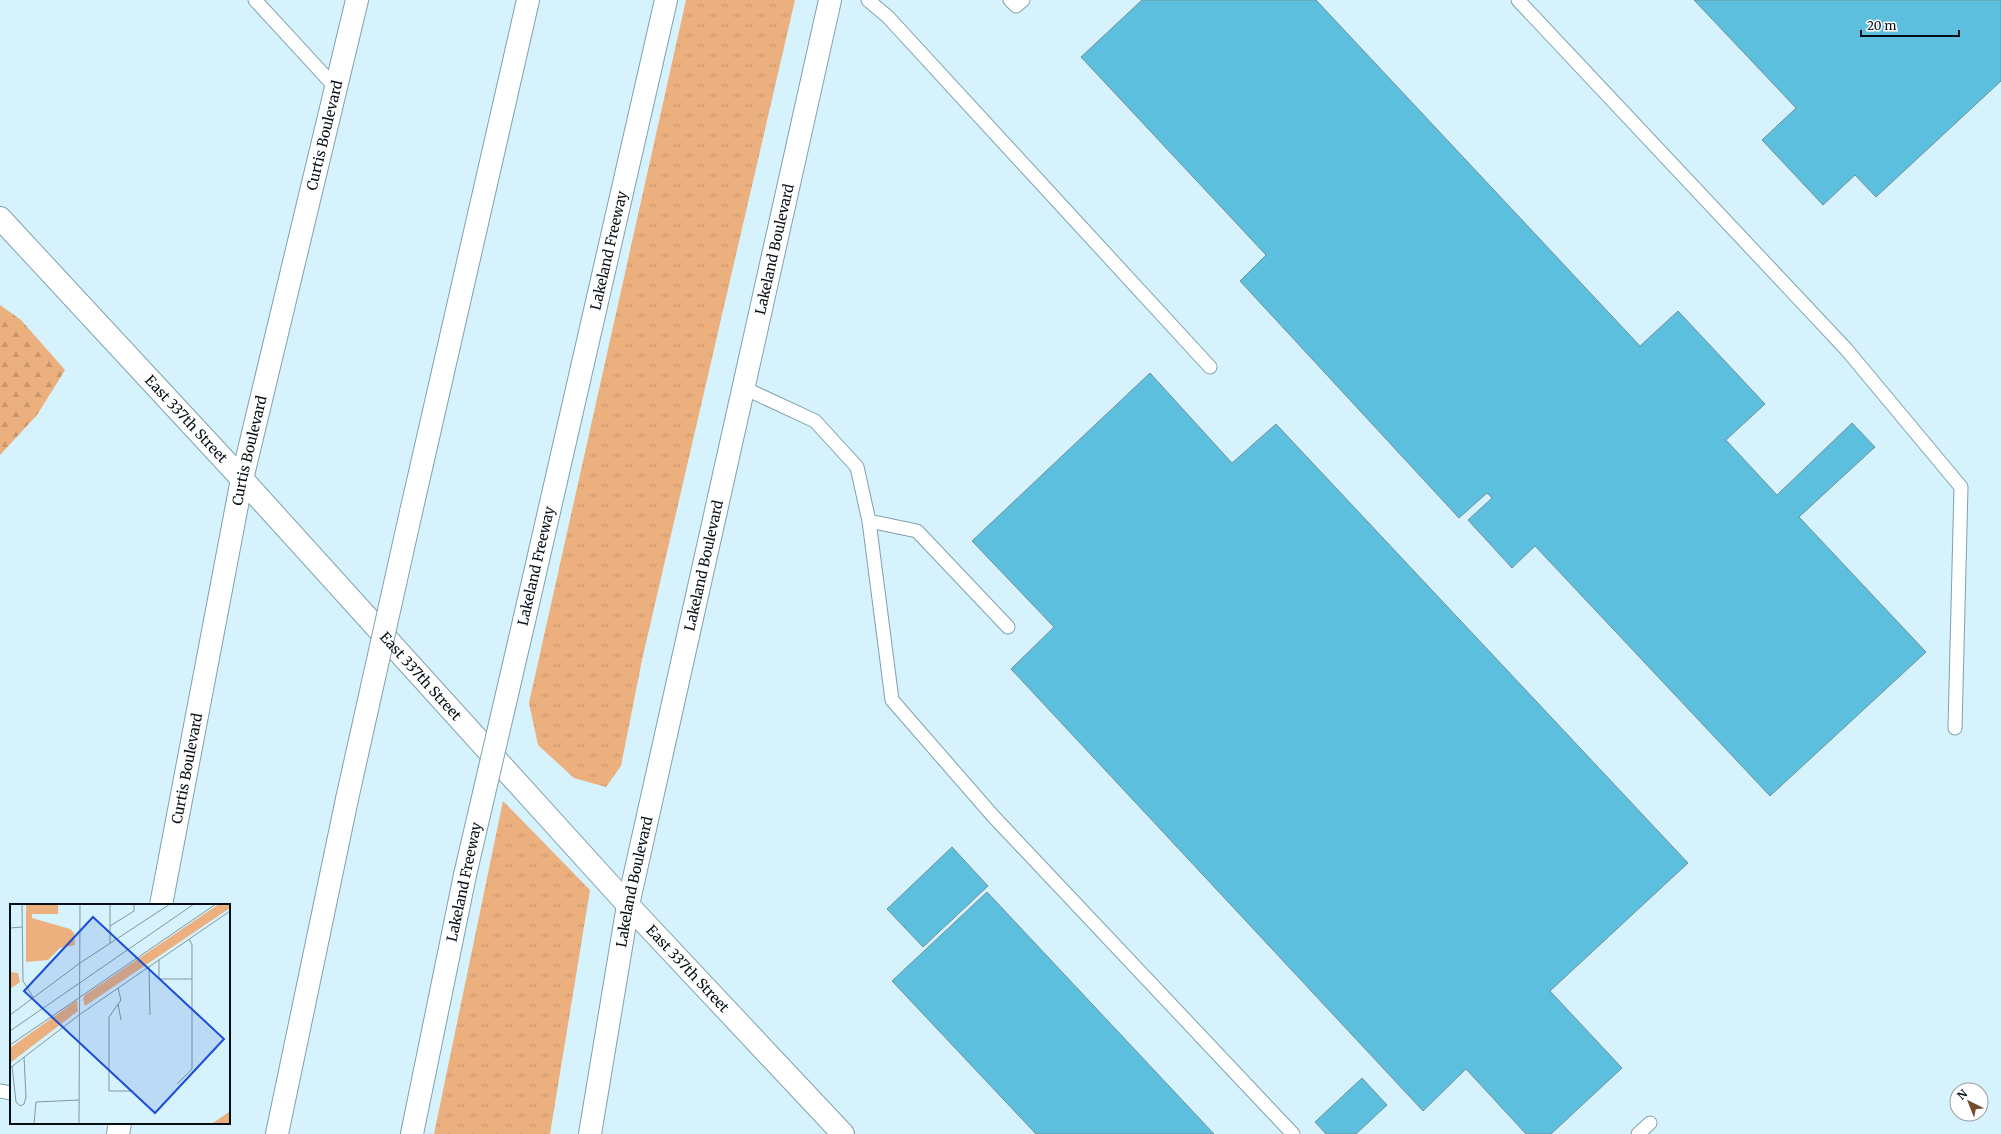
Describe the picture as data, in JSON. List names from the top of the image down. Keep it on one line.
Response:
{"streets":{"main road":["Curtis Boulevard","Lakeland Boulevard","Lakeland Freeway","East 337th Street"]},"crossings":[["Curtis Boulevard","East 337th Street"],["Lakeland Boulevard","East 337th Street"]],"scale_bar":"20 m","north":"top left"}
